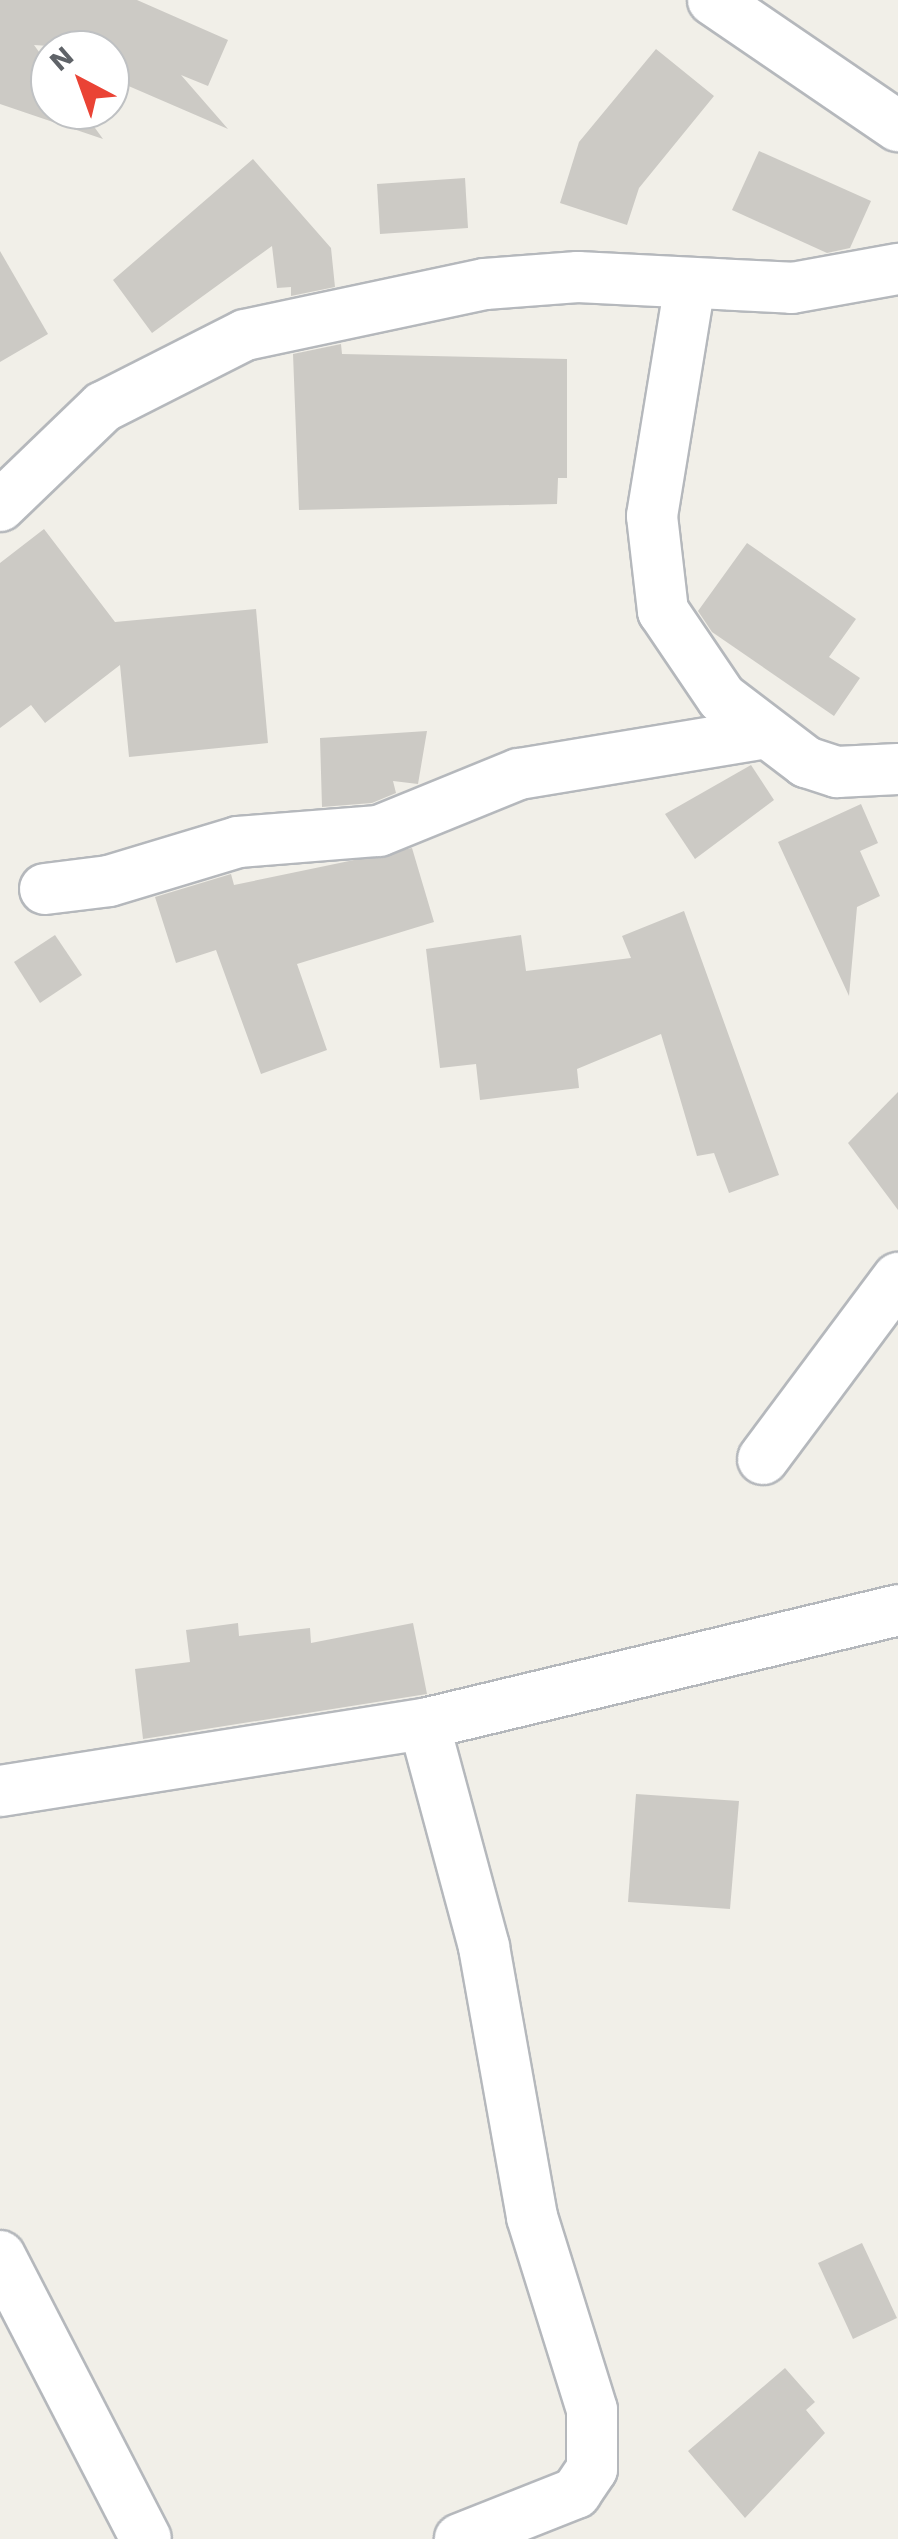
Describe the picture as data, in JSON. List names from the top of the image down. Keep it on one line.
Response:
{"north":"top left"}
